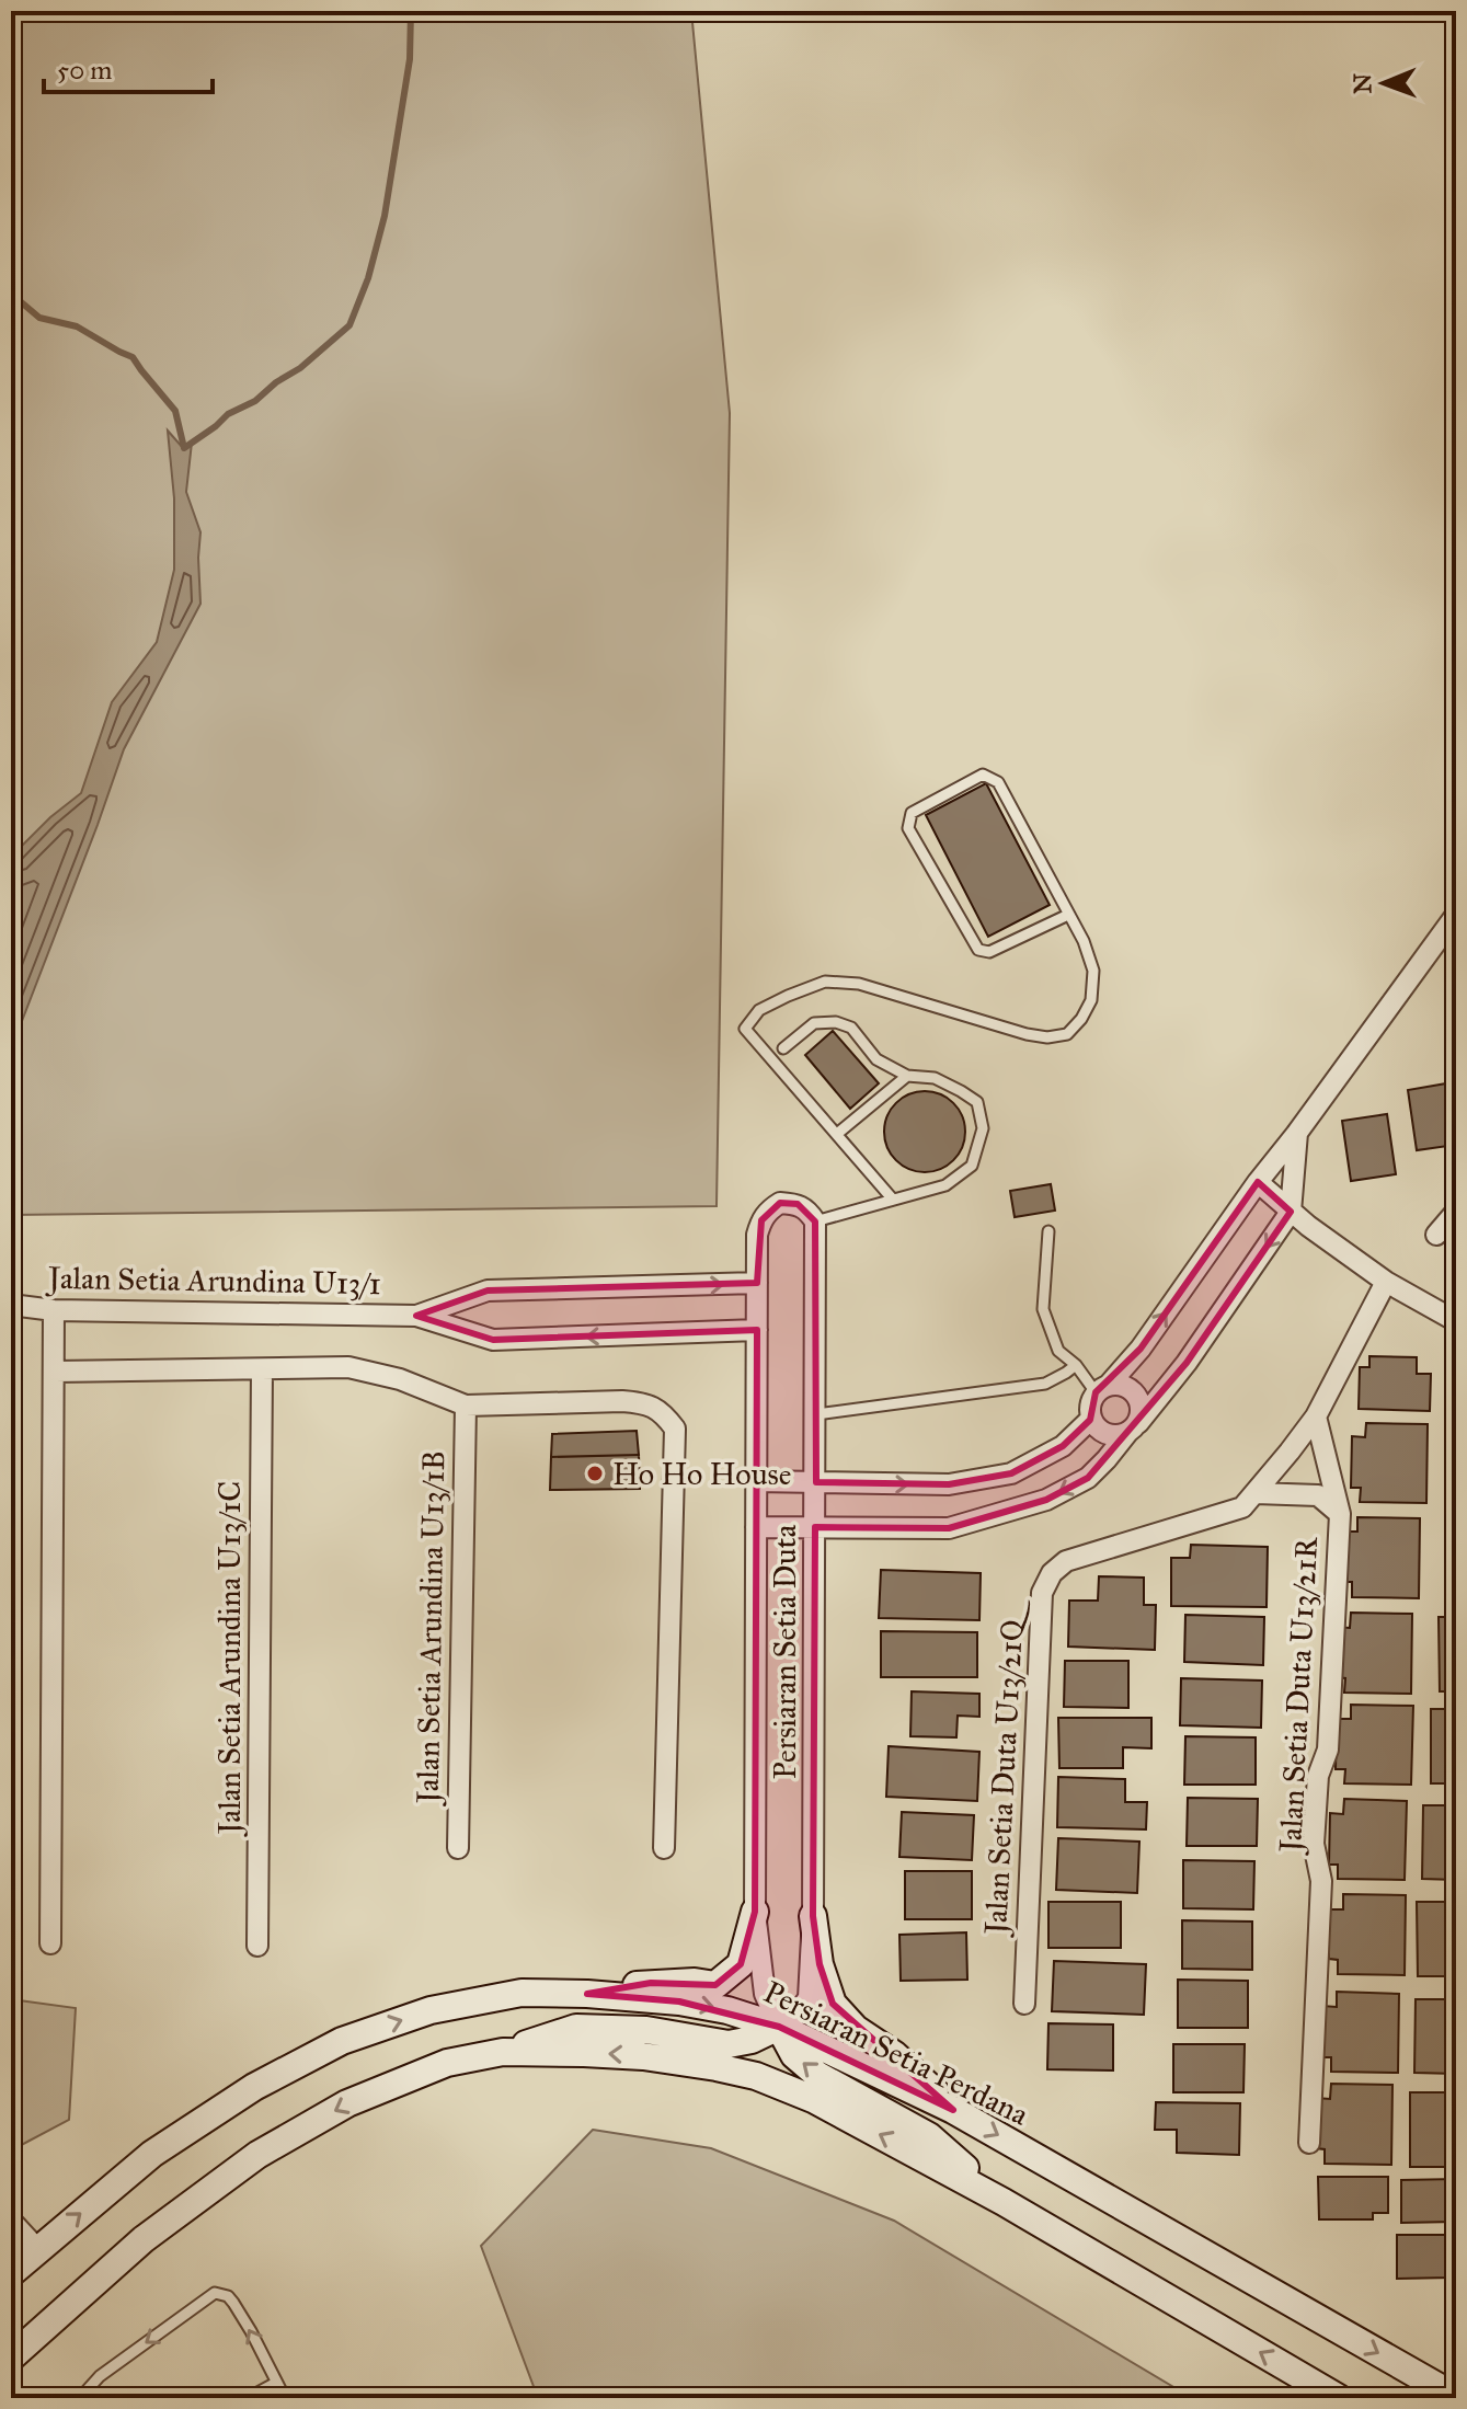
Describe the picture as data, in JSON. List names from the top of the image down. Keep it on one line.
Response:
{"streets":{"main road":["Persiaran Setia Perdana"],"street":["Jalan Setia Arundina U13/1","Jalan Setia Arundina U13/1B","Persiaran Setia Duta","Jalan Setia Arundina U13/1C","Jalan Setia Duta U13/21R","Jalan Setia Duta U13/21Q"]},"crossings":[["Persiaran Setia Duta","Persiaran Setia Perdana"],["Jalan Setia Duta U13/21R","Jalan Setia Duta U13/21Q"]],"places":["Ho Ho House"],"scale_bar":"50 m","north":"left"}
